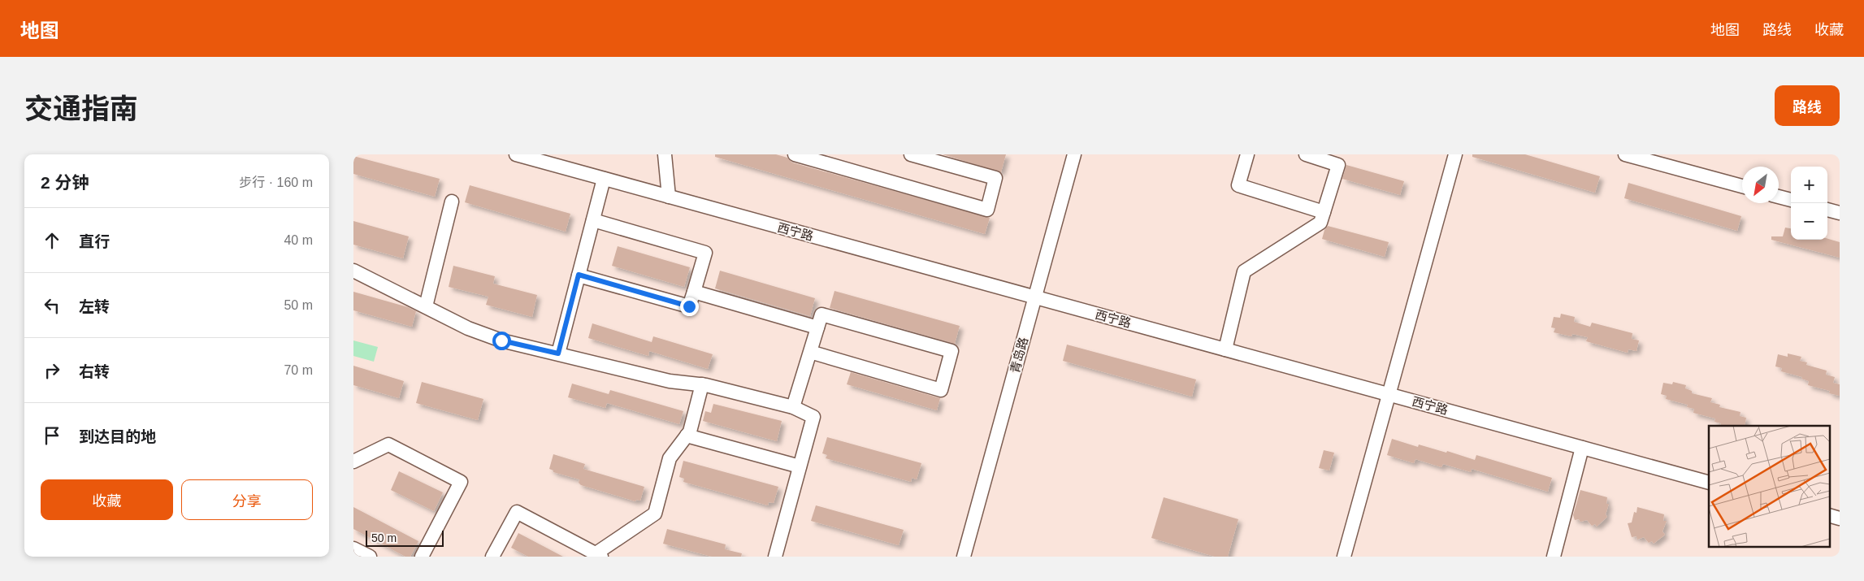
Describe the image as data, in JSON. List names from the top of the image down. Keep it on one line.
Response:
{"streets":{"street":["西宁路","青岛路"]},"crossings":[["西宁路","青岛路"]],"scale_bar":"50 m","north":"bottom left","page":{"header":"地图","nav":["地图","路线","收藏"],"title":"交通指南","buttons":["路线",["收藏","分享"]],"heading":["2 分钟","步行 · 160 m"],"map_buttons":["+","−"],"list":[["直行","40 m"],["左转","50 m"],["右转","70 m"],"到达目的地"],"scale":"50 m"}}
